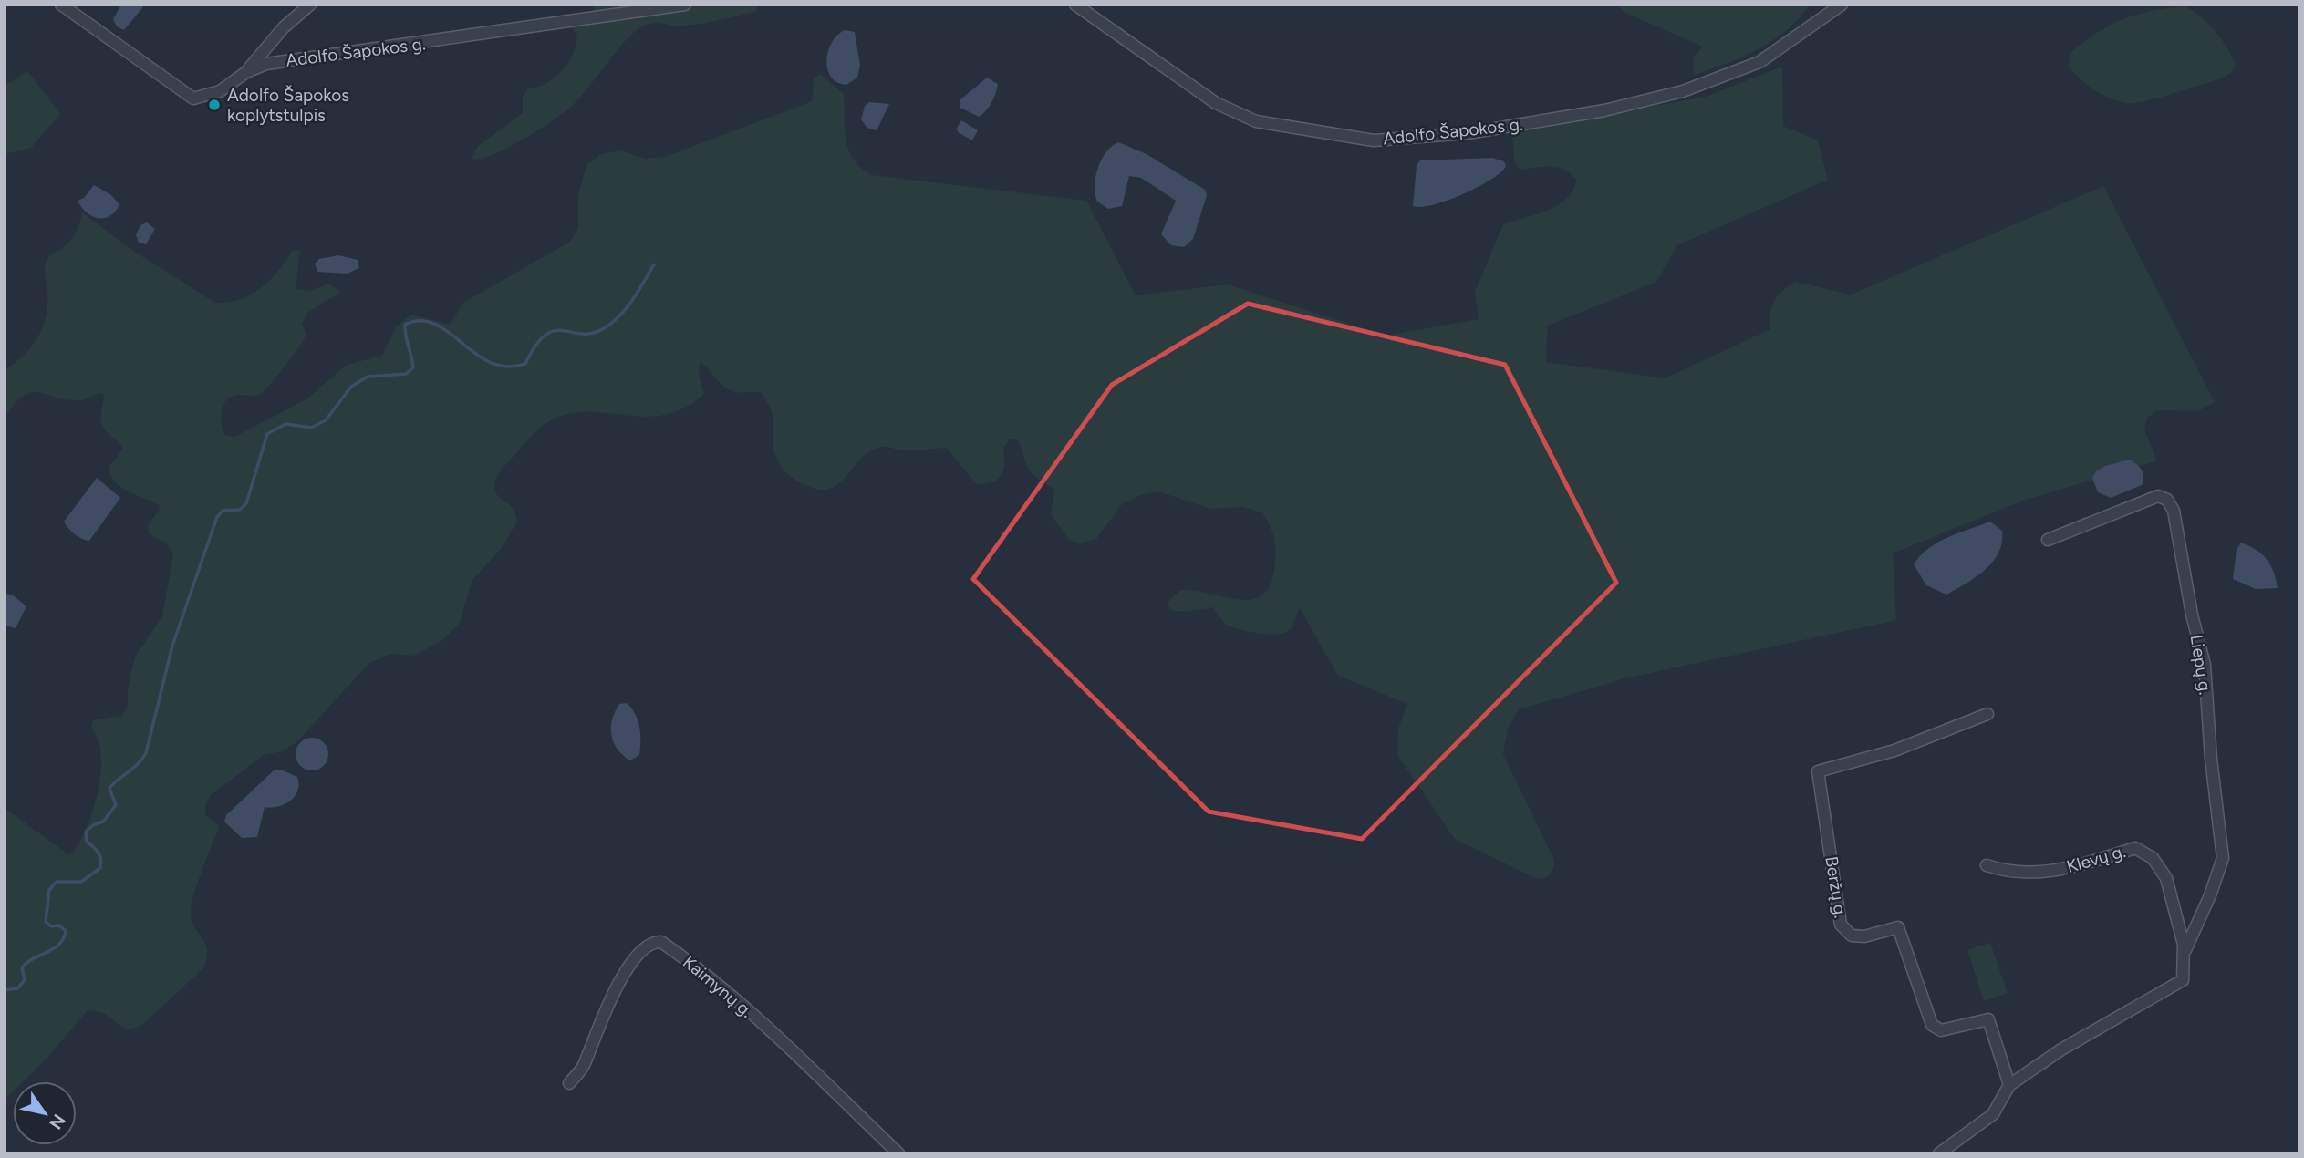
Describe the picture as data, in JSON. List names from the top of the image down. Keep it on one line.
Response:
{"streets":{"street":["Adolfo Šapokos g.","Liepų g.","Klevų g.","Beržų g.","Kaimynų g."]},"crossings":[["Liepų g.","Klevų g."],["Klevų g.","Beržų g."]],"places":["Adolfo Šapokos koplytstulpis"],"north":"bottom right"}
